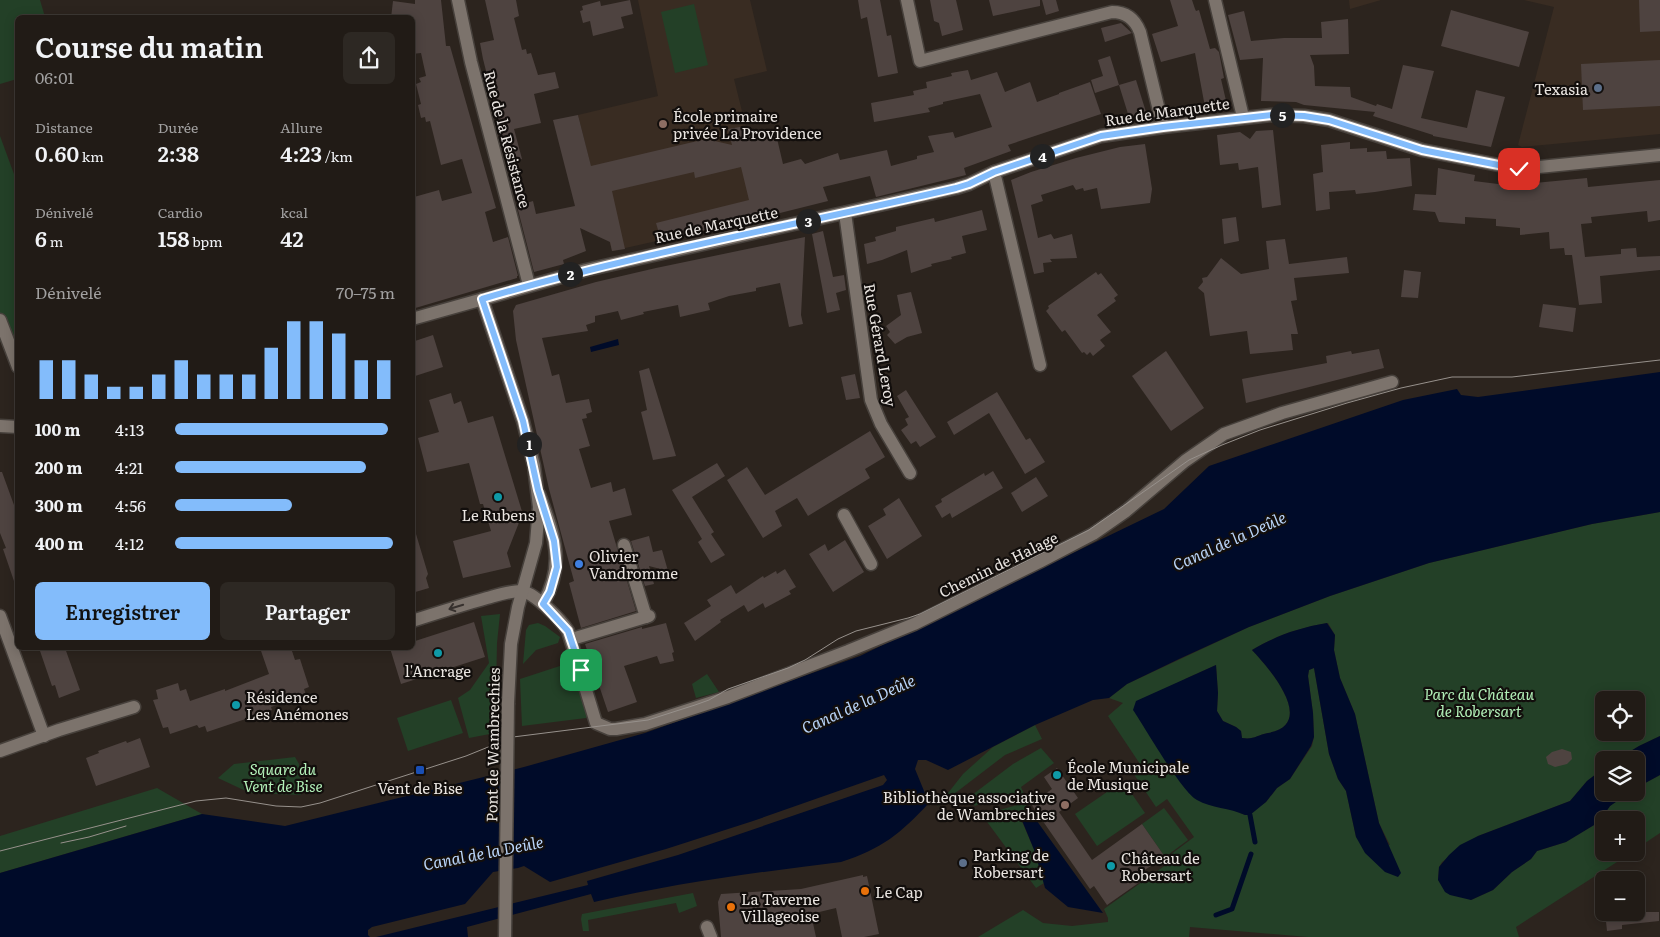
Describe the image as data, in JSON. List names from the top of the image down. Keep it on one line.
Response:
{"streets":{"street":["Rue de Marquette","Rue de la Résistance","Rue Gérard Leroy","Chemin de Halage","Pont de Wambrechies"]},"crossings":[["Rue de Marquette","Rue de la Résistance"],["Rue de Marquette","Rue Gérard Leroy"]],"water":["Canal de la Deûle"],"parks":["Parc du Château de Robersart","Square du Vent de Bise"],"places":{"other":["Texasia","École primaire privée La Providence","Le Rubens","Olivier Vandromme","l'Ancrage","Résidence Les Anémones","École Municipale de Musique","Bibliothèque associative de Wambrechies","Parking de Robersart","Château de Robersart","Le Cap","La Taverne Villageoise"],"transit":["Vent de Bise"]},"page":{"heading":["Course du matin","06:01"],"stats":[["Distance","0.60 km"],["Durée","2:38"],["Allure","4:23 /km"],["Dénivelé","6 m"],["Cardio","158 bpm"],["kcal","42"]],"pins":["5","4","3","2","1"],"chart":["Dénivelé","70–75 m"],"list":[{"name":"100 m","note":"4:13"},{"name":"200 m","note":"4:21"},{"name":"300 m","note":"4:56"},{"name":"400 m","note":"4:12"}],"buttons":["Enregistrer","Partager"],"map_buttons":["+","−"]}}
